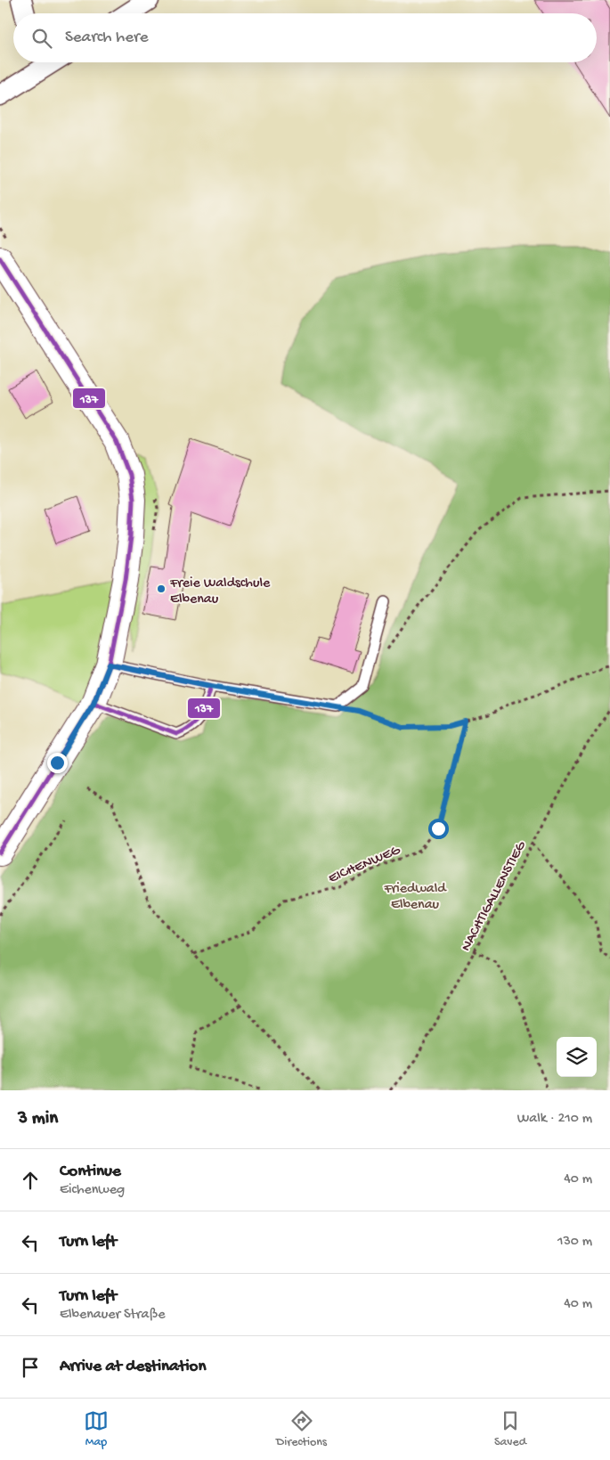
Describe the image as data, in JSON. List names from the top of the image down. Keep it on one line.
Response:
{"streets":{"path":["EICHENWEG","NACHTIGALLENSTIEG"]},"parks":["Friedwald Elbenau"],"places":["Freie Waldschule Elbenau"],"lines":["transit line 137"],"page":{"search":"Search here","heading":["3 min","Walk · 210 m"],"list":[["Continue","Eichenweg","40 m"],["Turn left","130 m"],["Turn left","Elbenauer Straße","40 m"],"Arrive at destination"],"nav":["Map","Directions","Saved"]}}
